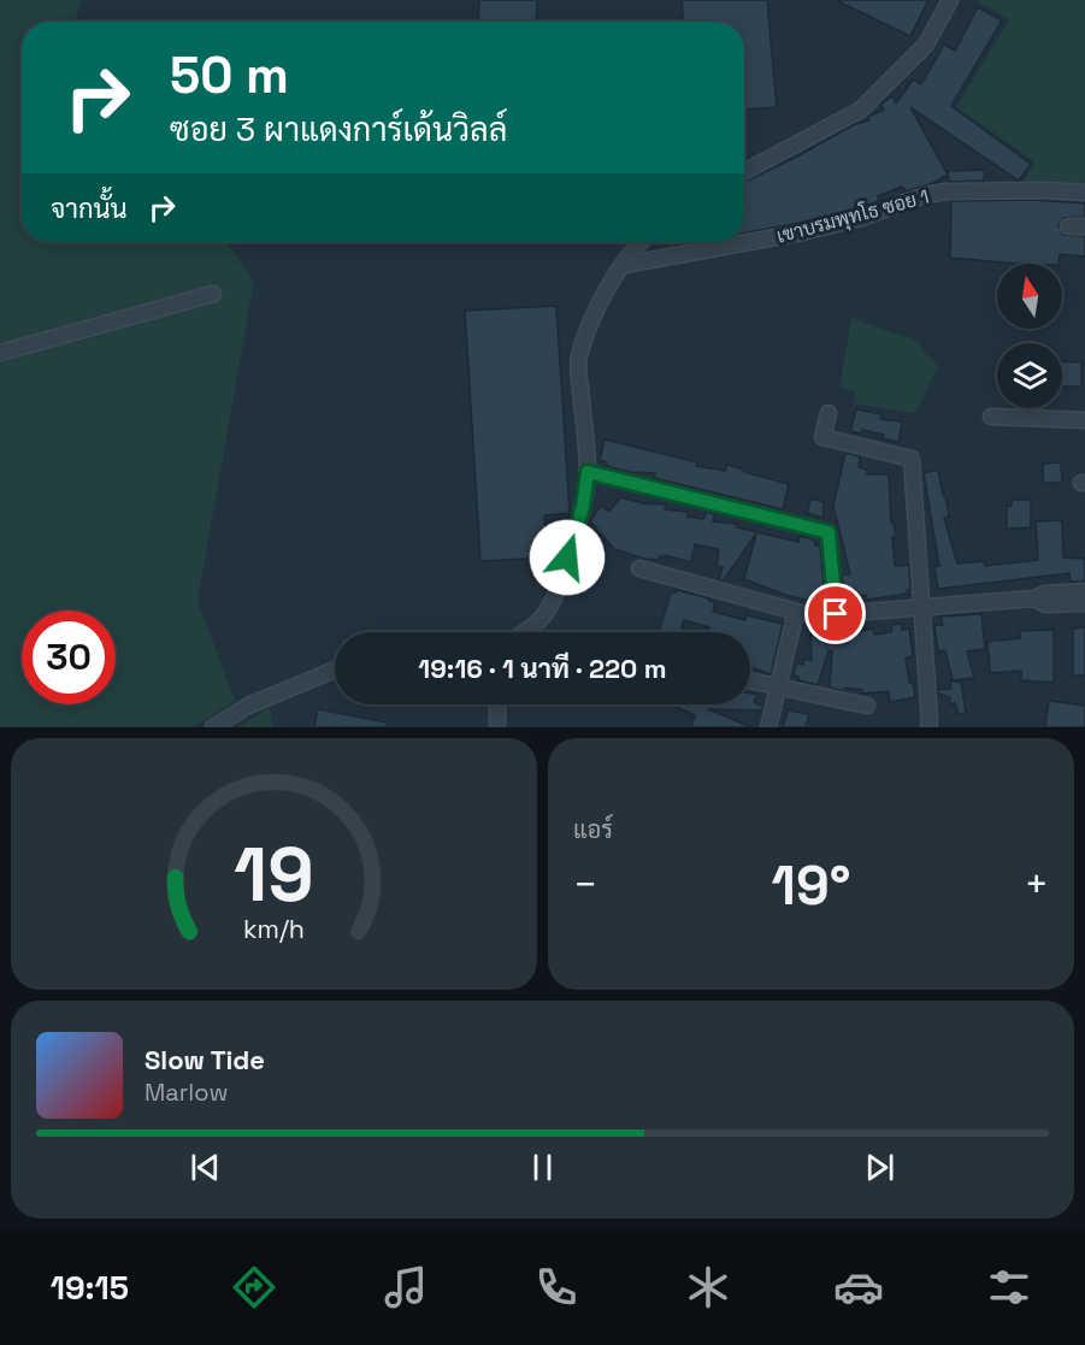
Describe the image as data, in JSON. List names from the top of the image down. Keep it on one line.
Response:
{"streets":{"street":["เขาบรมพุทโธ ซอย 1"]},"north":"top","page":{"turn":["50 m","ซอย 3 ผาแดงการ์เด้นวิลล์"],"then":"จากนั้น","limit":"30","trip":"19:16 · 1 นาที · 220 m","tile":"แอร์","heat":["−","19°","+"],"song":["Slow Tide","Marlow"],"tabs":"19:15","gauge":["19","km/h"]}}
